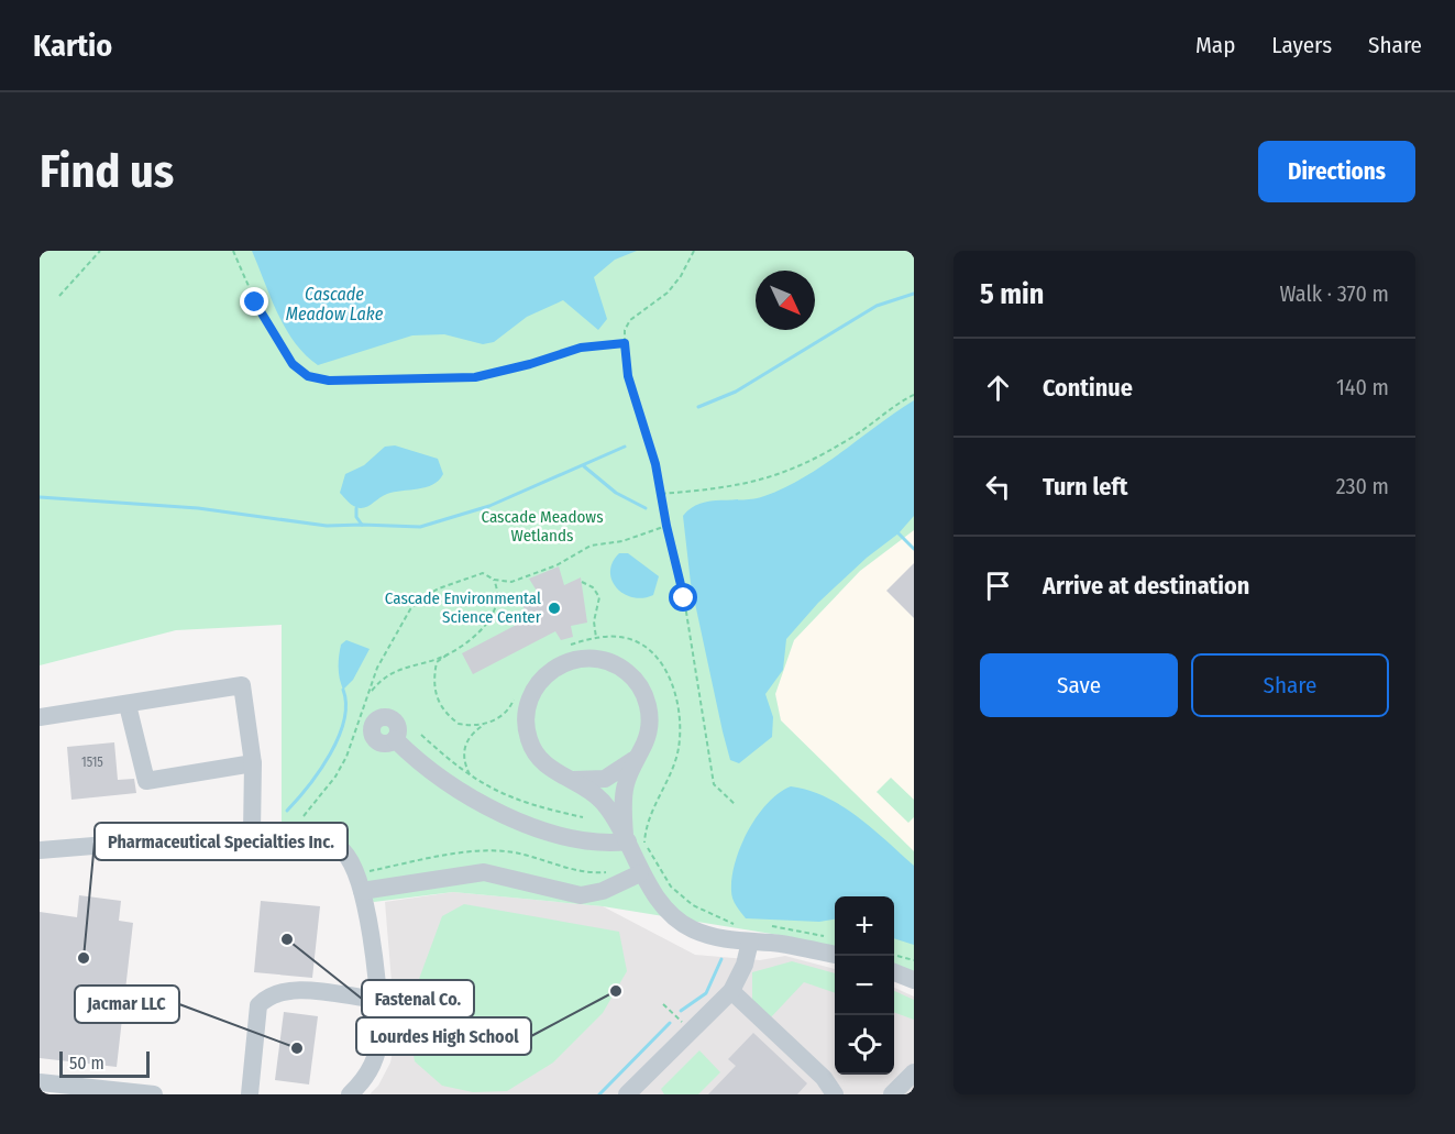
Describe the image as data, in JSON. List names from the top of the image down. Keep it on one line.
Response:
{"water":["Cascade Meadow Lake"],"parks":["Cascade Meadows Wetlands"],"places":["Cascade Environmental Science Center","Fastenal Co.","Pharmaceutical Specialties Inc.","Lourdes High School","Jacmar LLC"],"house_numbers":["1515"],"scale_bar":"50 m","north":"bottom right","page":{"header":"Kartio","nav":["Map","Layers","Share"],"buttons":["Directions",["Save","Share"]],"title":"Find us","heading":["5 min","Walk · 370 m"],"list":[["Continue","140 m"],["Turn left","230 m"],"Arrive at destination"],"map_buttons":["+","−"],"scale":"50 m"}}
